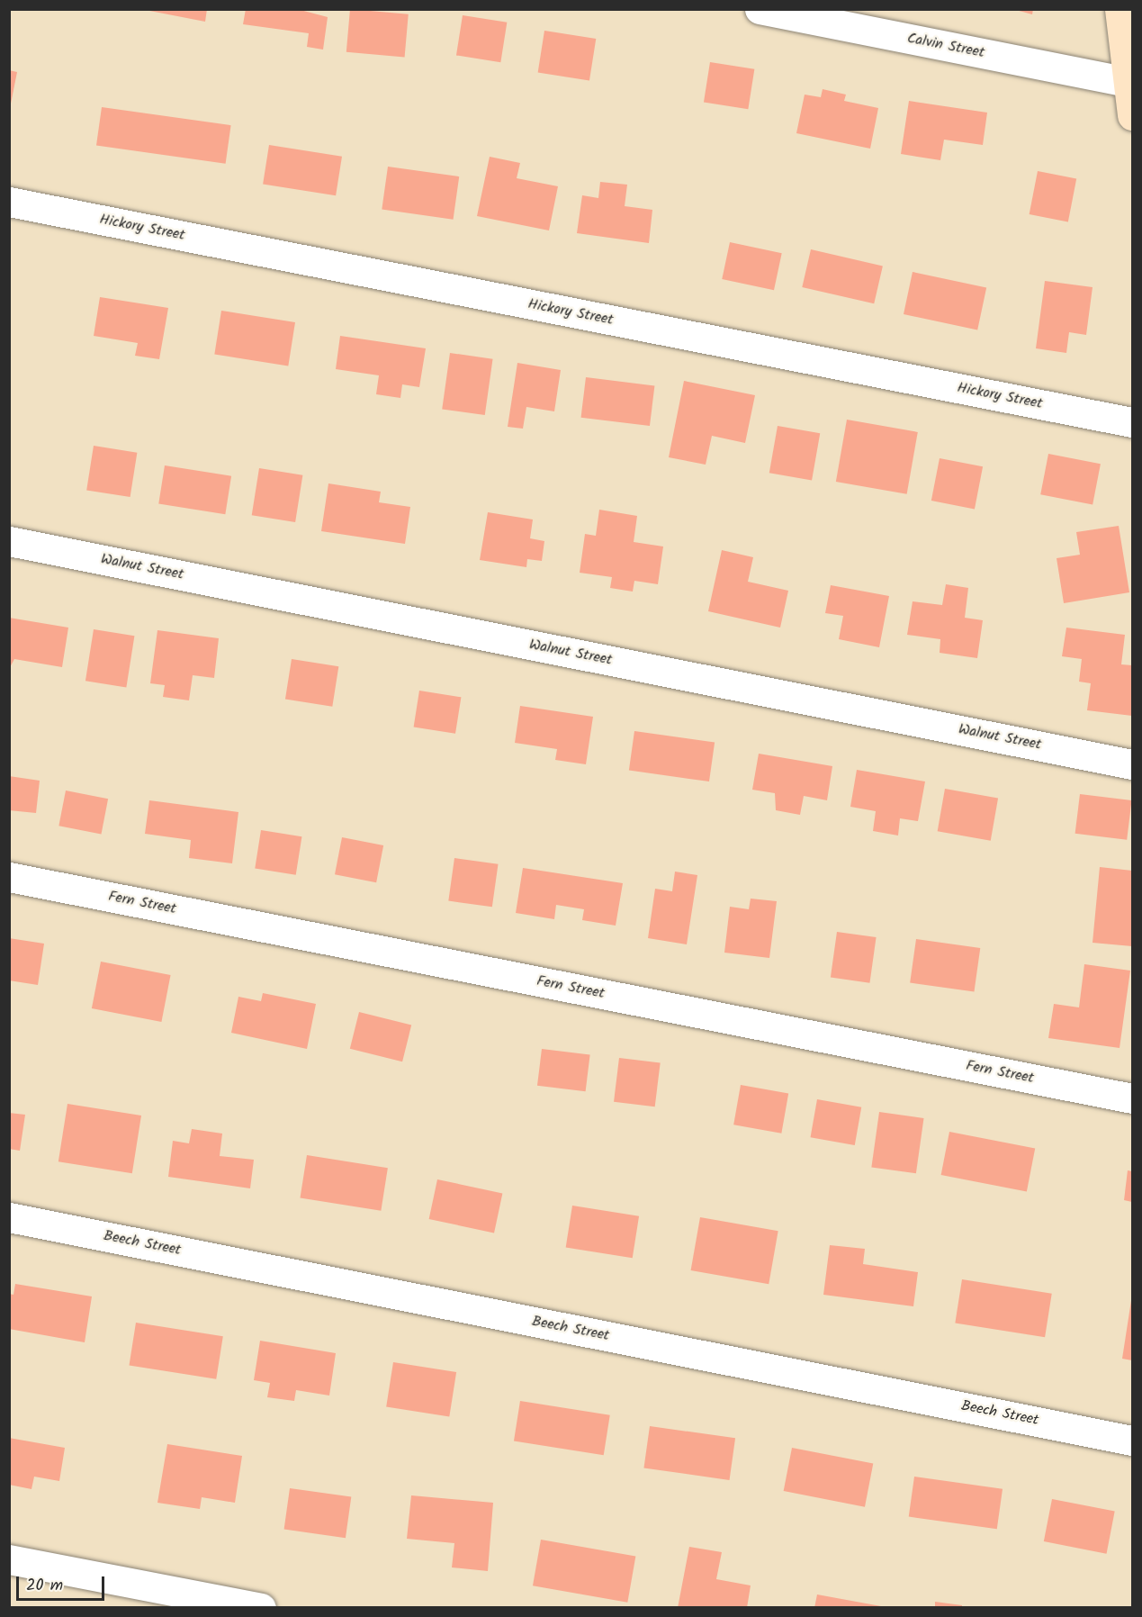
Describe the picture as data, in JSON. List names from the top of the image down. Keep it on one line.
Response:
{"streets":{"street":["Calvin Street","Hickory Street","Walnut Street","Fern Street","Beech Street"]},"scale_bar":"20 m"}
